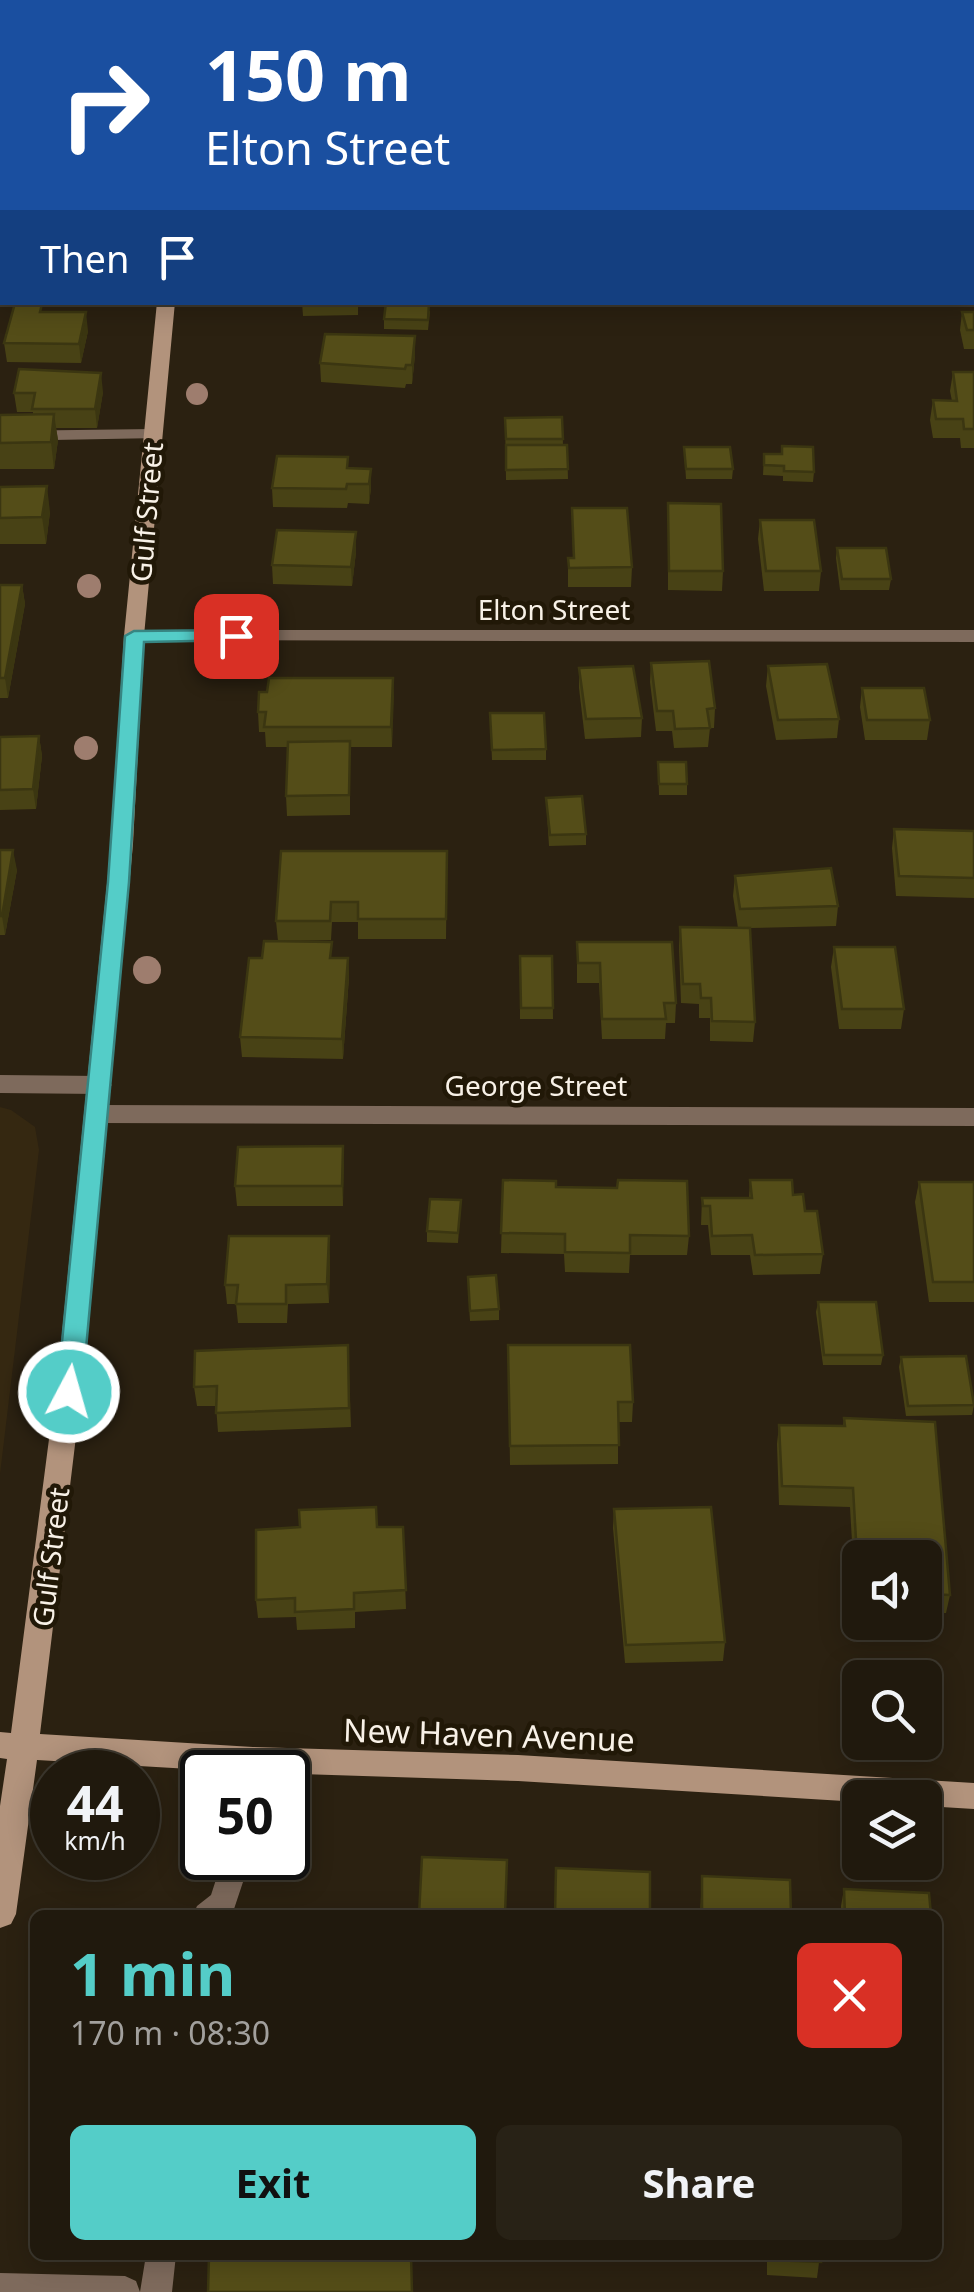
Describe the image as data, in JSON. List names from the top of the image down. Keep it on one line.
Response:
{"streets":{"main road":["Gulf Street","New Haven Avenue"],"street":["Elton Street","George Street"]},"crossings":[["Gulf Street","Elton Street"],["Gulf Street","George Street"],["Gulf Street","New Haven Avenue"]],"page":{"turn":["150 m","Elton Street"],"then":"Then","speed":"44 km/h","limit":"50","heading":["1 min","170 m · 08:30"],"buttons":["Exit","Share"]}}
